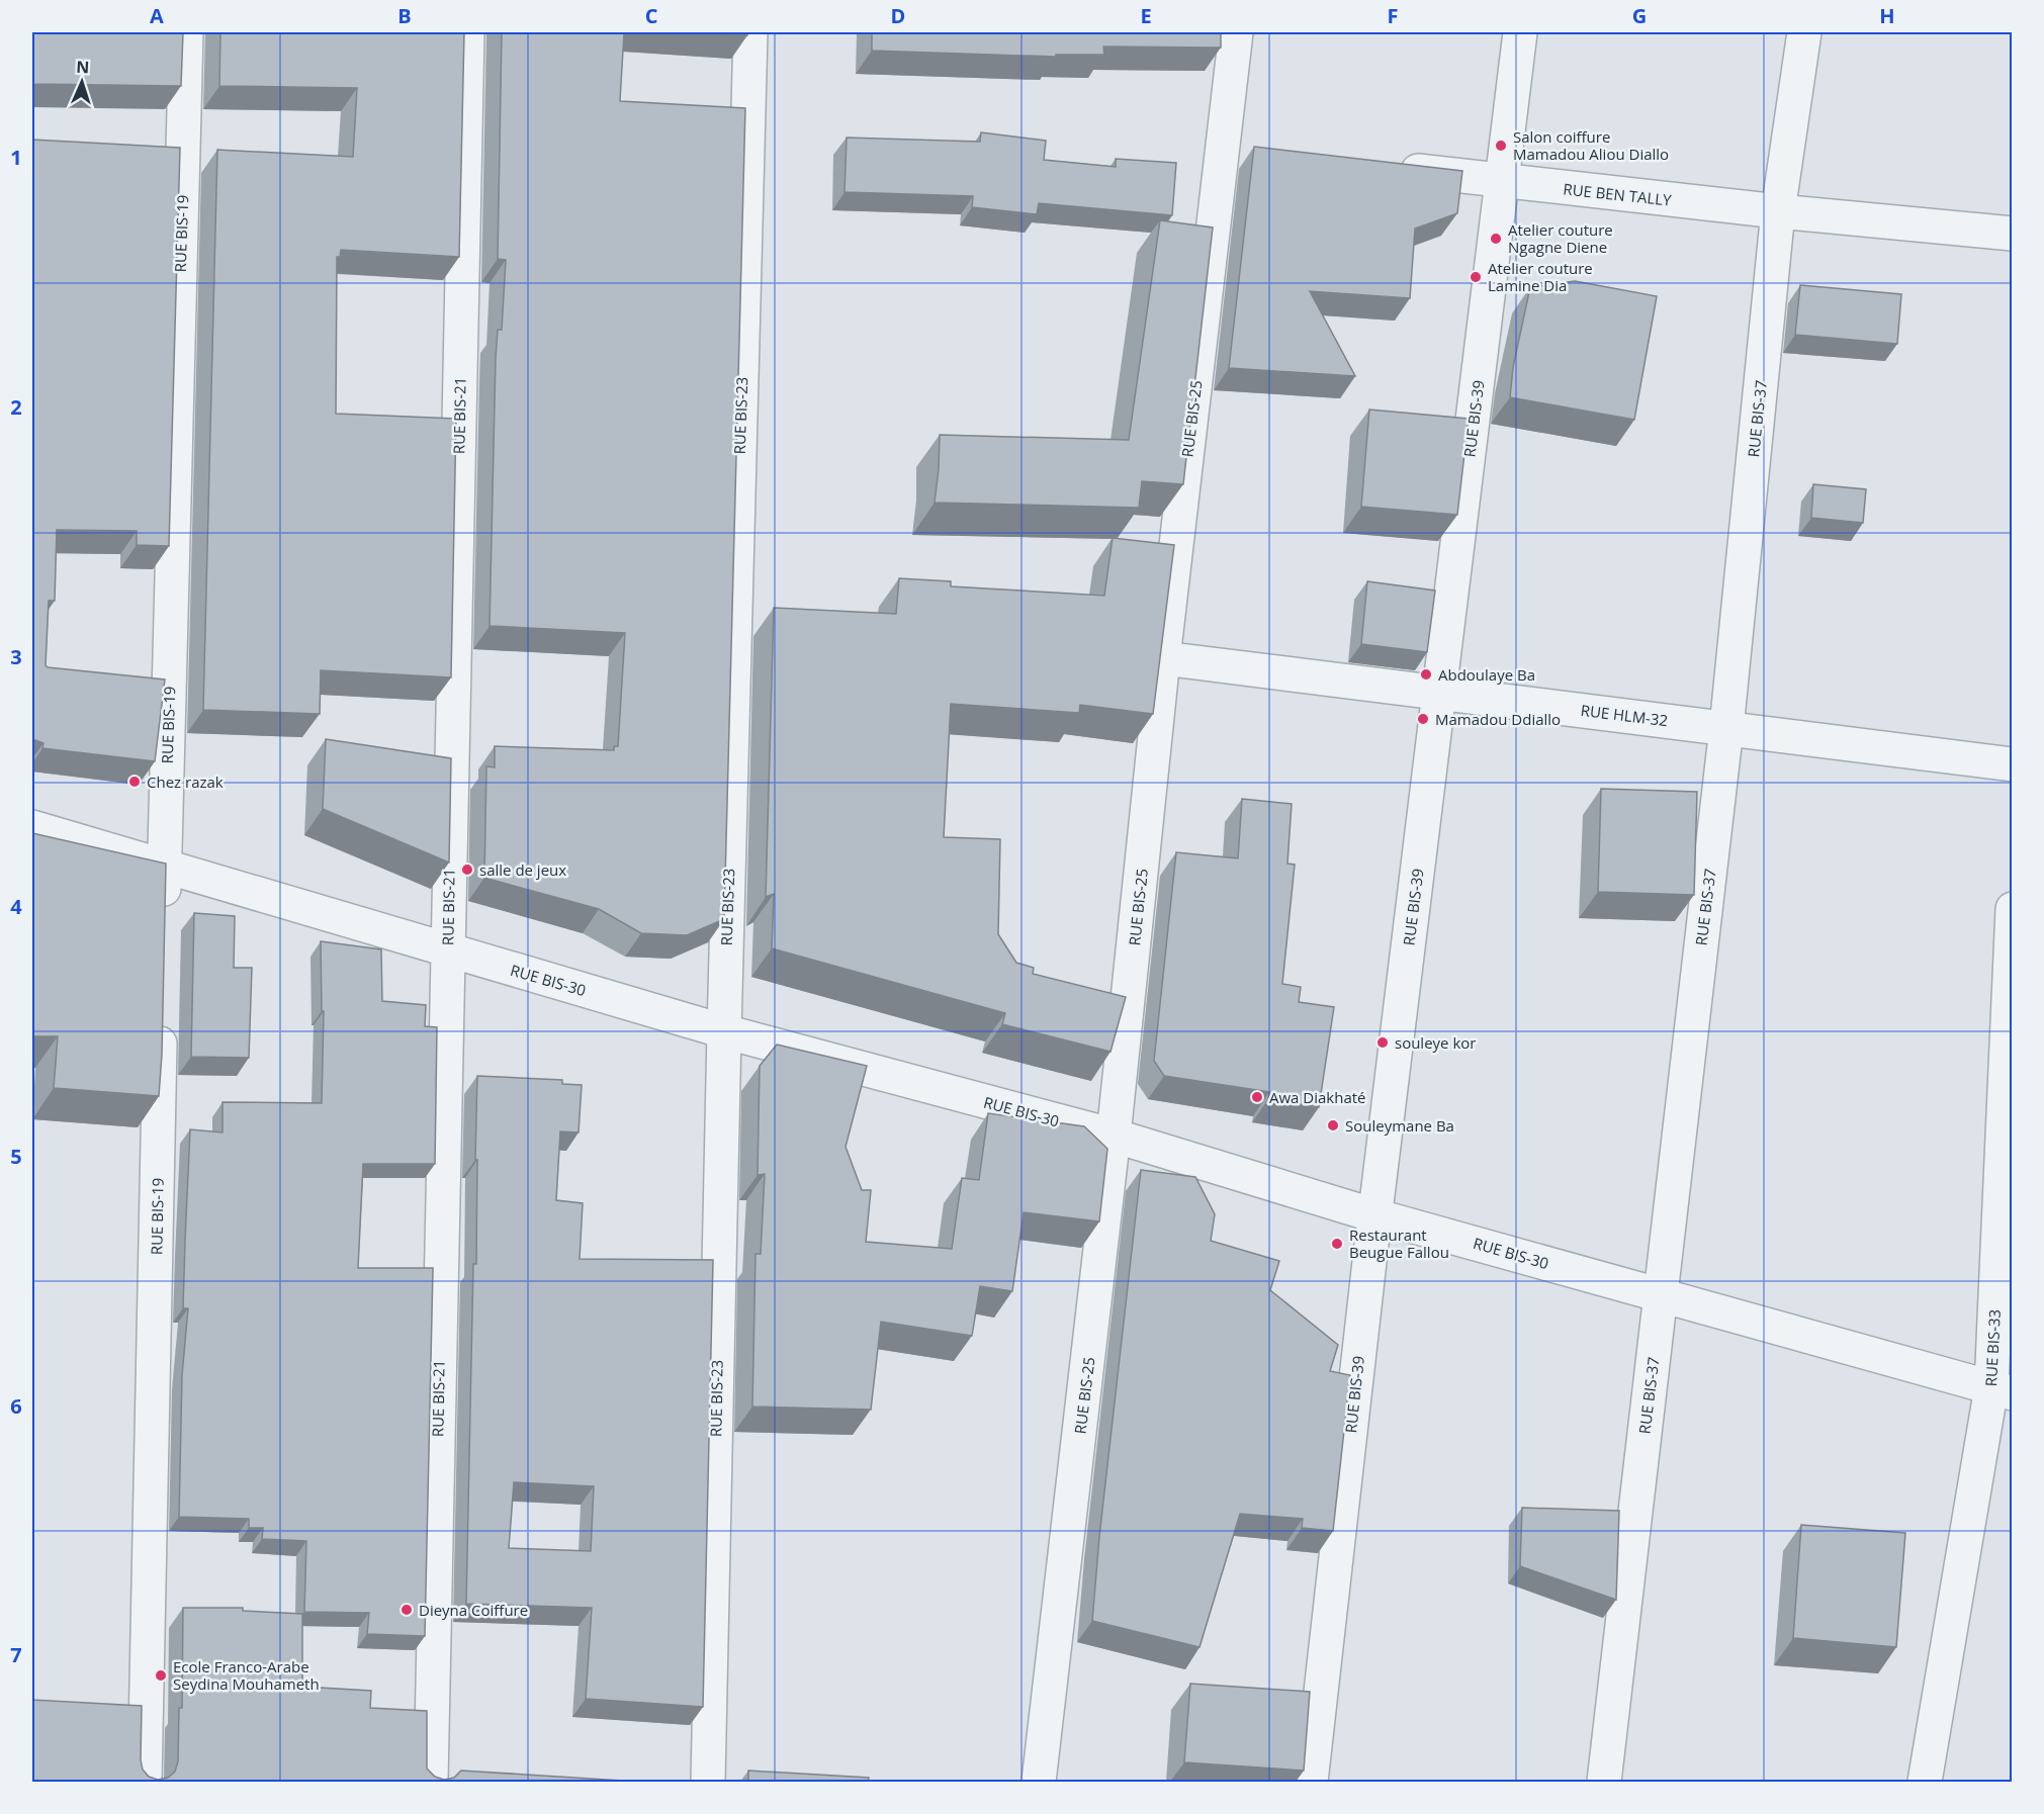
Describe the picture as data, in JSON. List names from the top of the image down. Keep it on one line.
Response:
{"streets":{"street":["RUE BEN TALLY","RUE BIS-19","RUE BIS-21","RUE BIS-23","RUE BIS-25","RUE BIS-39","RUE BIS-37","RUE HLM-32","RUE BIS-30","RUE BIS-33"]},"crossings":[["RUE BEN TALLY","RUE BIS-39"],["RUE BEN TALLY","RUE BIS-37"],["RUE BIS-19","RUE BIS-30"],["RUE BIS-21","RUE BIS-30"],["RUE BIS-23","RUE BIS-30"],["RUE BIS-25","RUE HLM-32"],["RUE BIS-25","RUE BIS-30"],["RUE BIS-39","RUE HLM-32"],["RUE BIS-39","RUE BIS-30"],["RUE BIS-37","RUE HLM-32"],["RUE BIS-37","RUE BIS-30"],["RUE BIS-30","RUE BIS-33"]],"places":["Salon coiffure Mamadou Aliou Diallo","Atelier couture Ngagne Diene","Atelier couture Lamine Dia","Abdoulaye Ba","Mamadou Ddiallo","Chez razak","salle de jeux","souleye kor","Awa Diakhaté","Souleymane Ba","Restaurant Beugue Fallou","Dieyna Coiffure","Ecole Franco-Arabe Seydina Mouhameth"],"north":"top","grid":{"columns":["A","B","C","D","E","F","G","H"],"rows":["1","2","3","4","5","6","7"]}}
